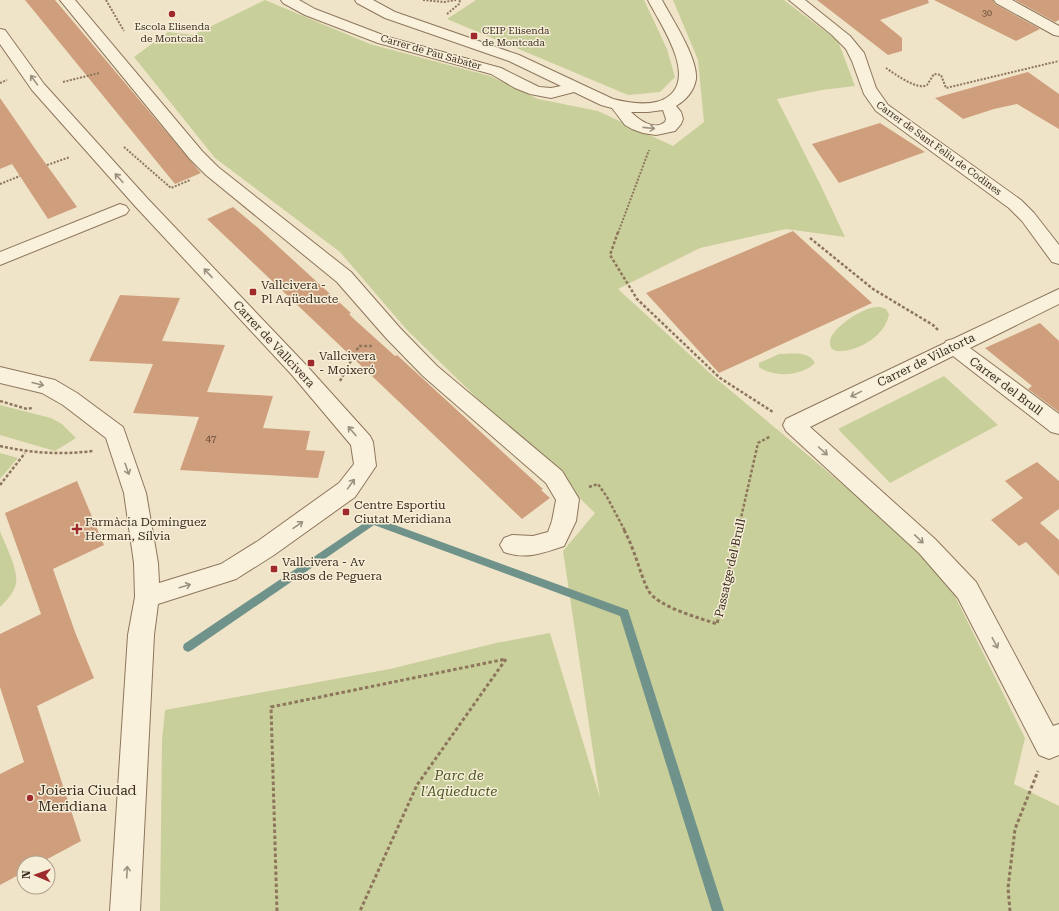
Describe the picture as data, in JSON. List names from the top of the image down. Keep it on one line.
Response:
{"streets":{"street":["Carrer de Pau Sabater","Carrer de Sant Feliu de Codines","Carrer de Vallcivera","Carrer de Vilatorta","Carrer del Brull"],"path":["Passatge del Brull"]},"crossings":[["Carrer de Vilatorta","Carrer del Brull"],["Carrer de Vilatorta","Passatge del Brull"]],"one_way":["Carrer de Vilatorta"],"parks":["Parc de l'Aqüeducte"],"places":{"other":["Escola Elisenda de Montcada","Joieria Ciudad Meridiana"],"transit":["CEIP Elisenda de Montcada","Vallcivera - Pl Aqüeducte","Vallcivera - Moixeró","Centre Esportiu Ciutat Meridiana","Vallcivera - Av Rasos de Peguera"],"health":["Farmàcia Domínguez Herman, Sílvia"]},"house_numbers":["30","47"],"north":"left"}
